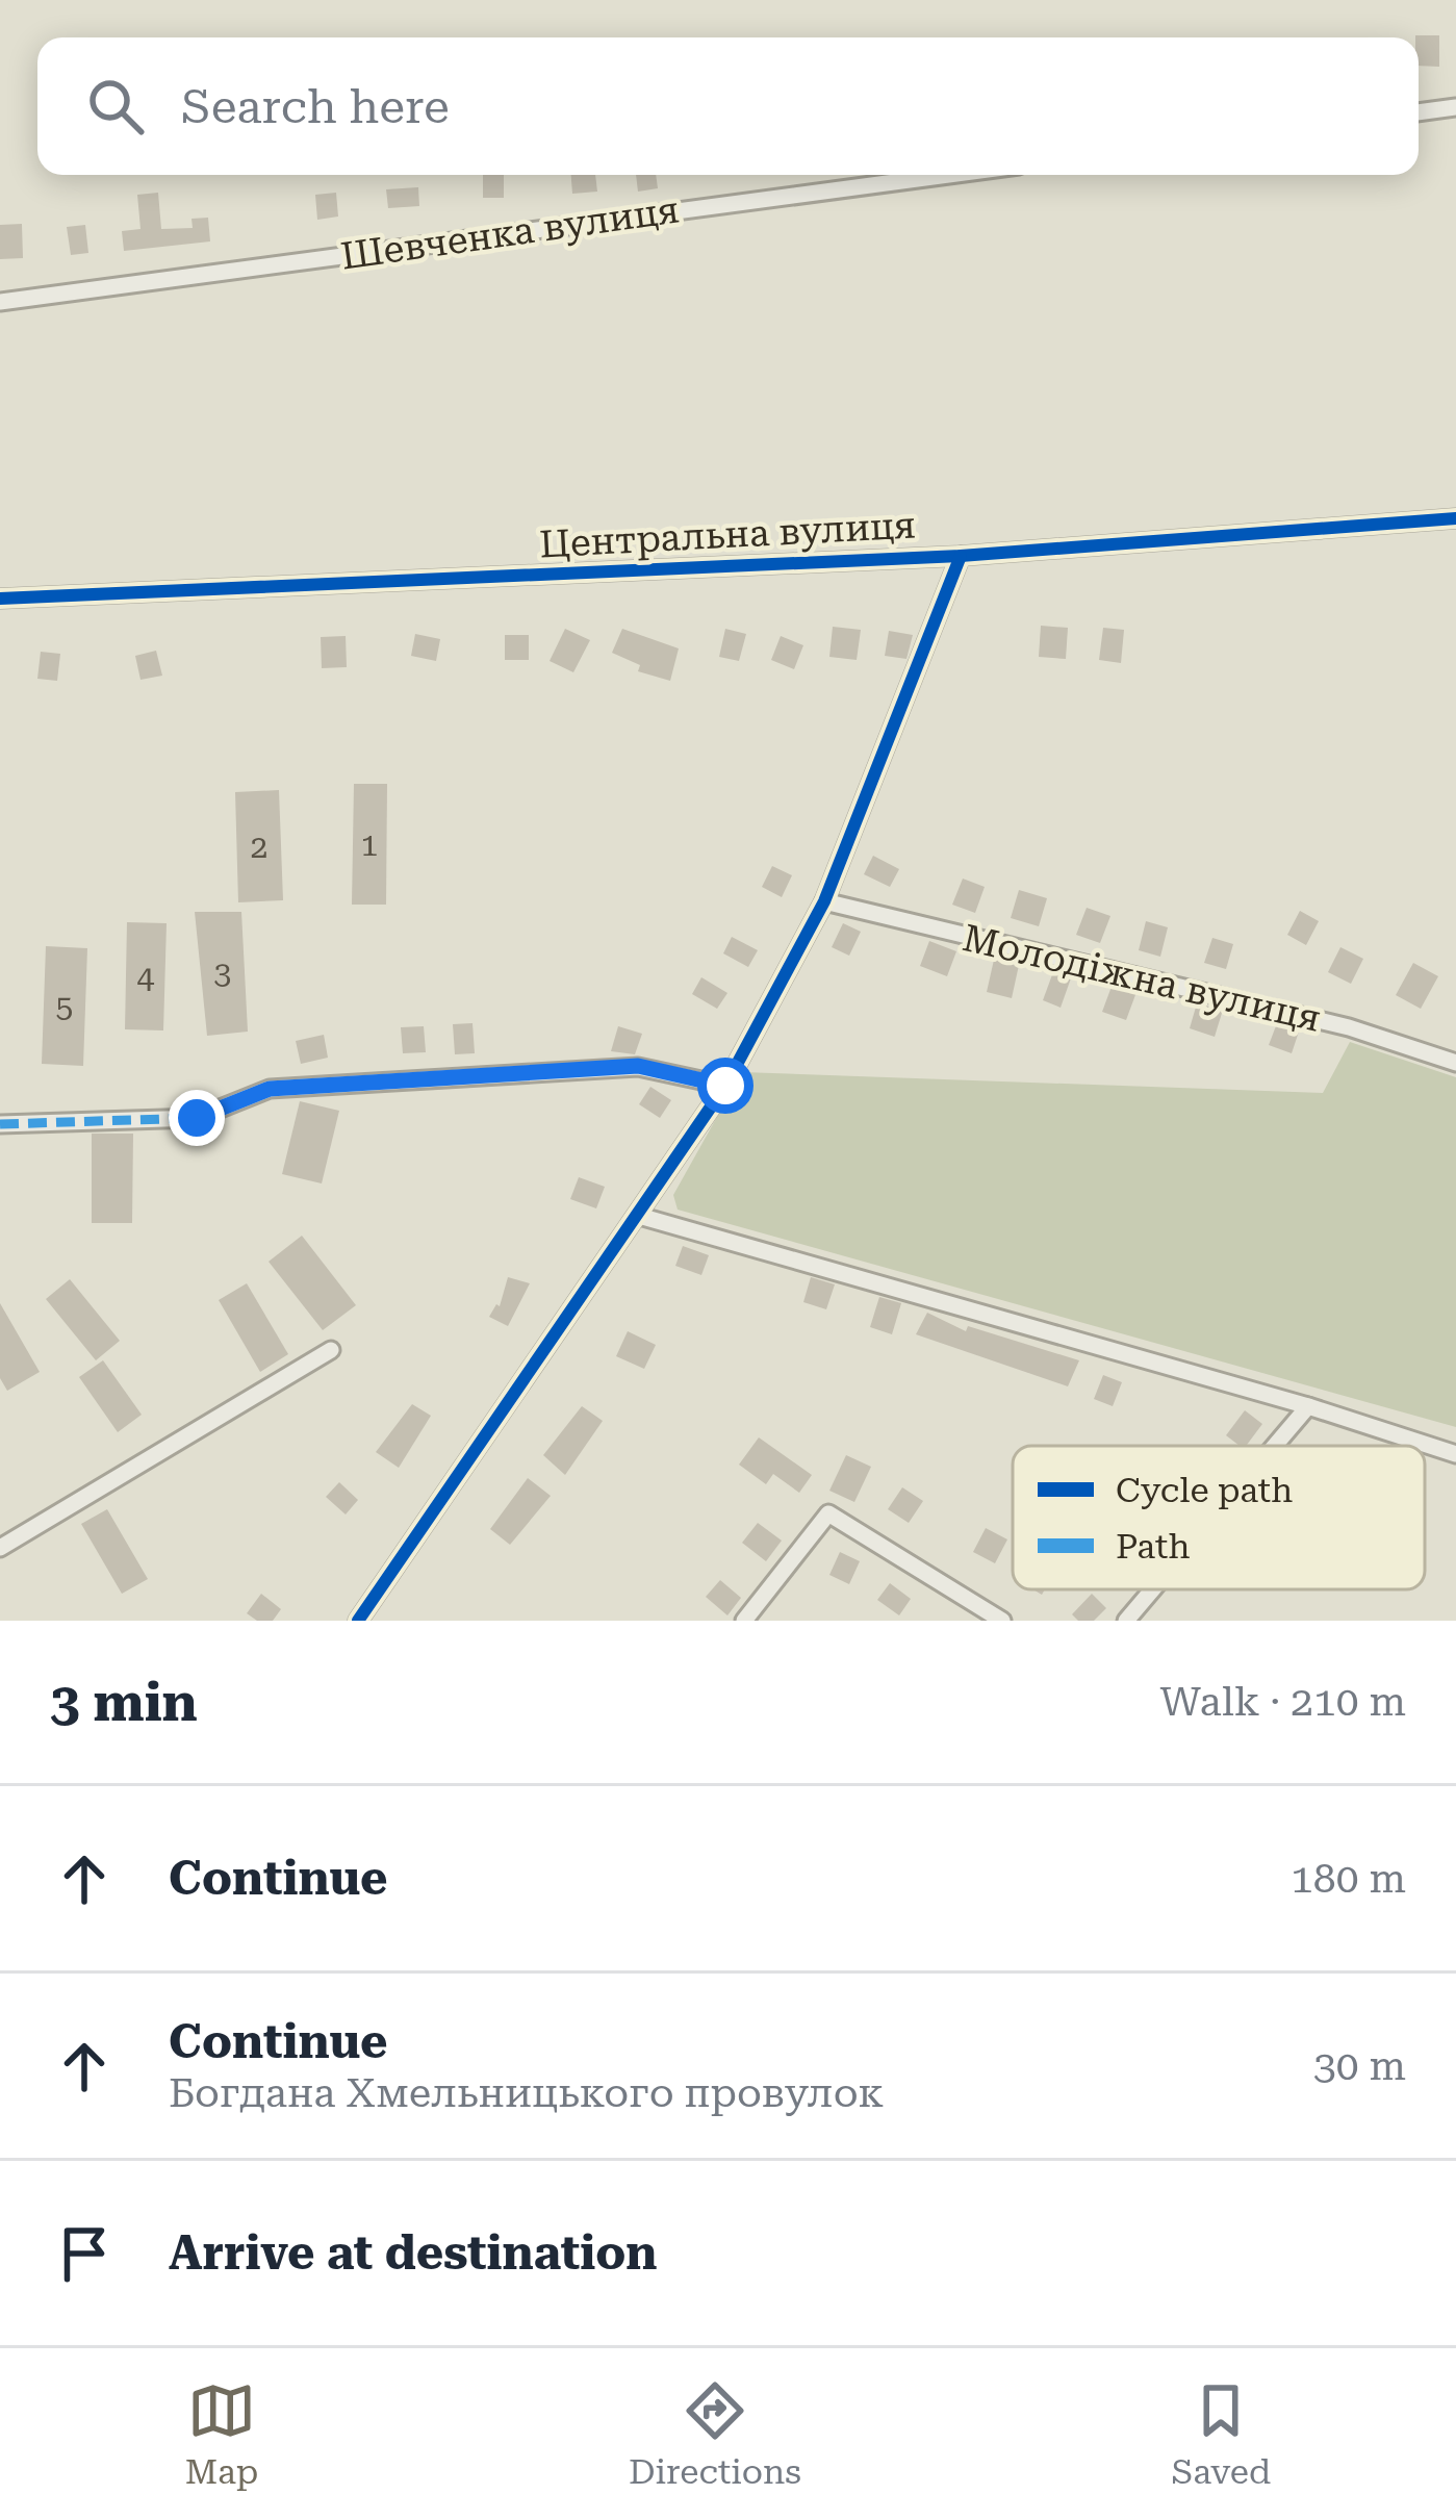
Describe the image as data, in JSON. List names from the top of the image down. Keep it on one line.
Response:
{"streets":{"street":["Шевченка вулиця","Центральна вулиця","Молодіжна вулиця"]},"house_numbers":["1","2","3","4","5"],"legend":["Cycle path","Path"],"page":{"search":"Search here","heading":["3 min","Walk · 210 m"],"list":[["Continue","180 m"],["Continue","Богдана Хмельницького провулок","30 m"],"Arrive at destination"],"nav":["Map","Directions","Saved"]}}
